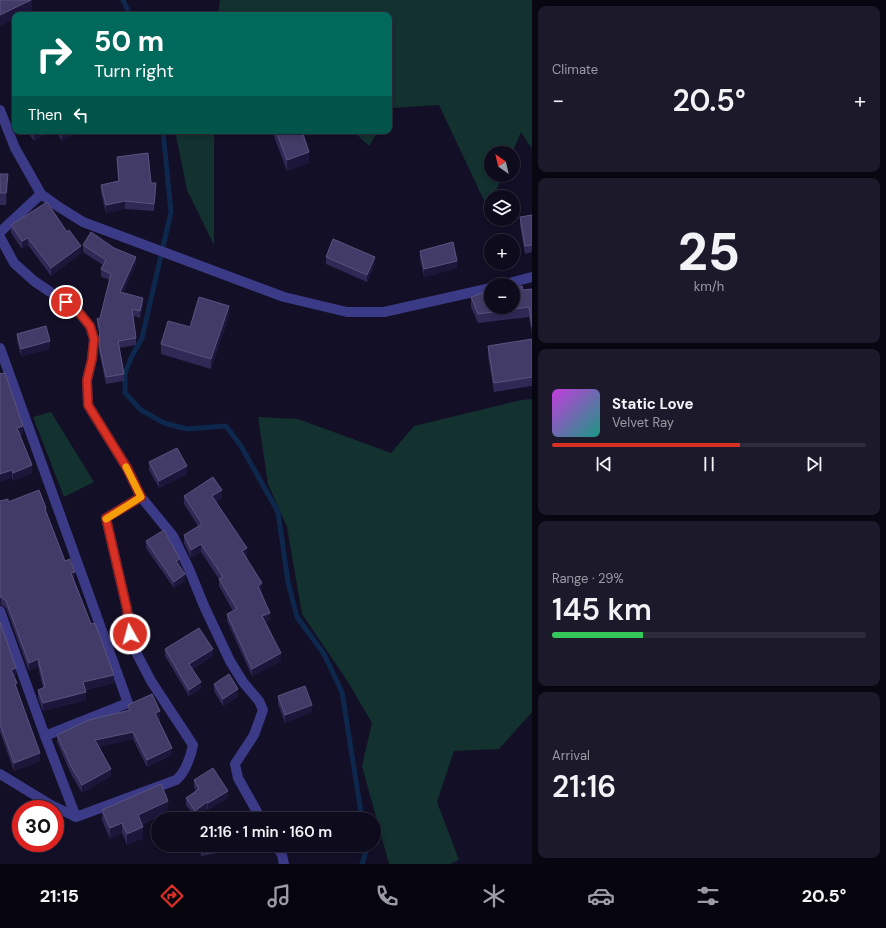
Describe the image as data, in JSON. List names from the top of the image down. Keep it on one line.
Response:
{"north":"top left","page":{"tile":["Climate",["25","km/h"],["Range · 29%","145 km"],["Arrival","21:16"]],"turn":["50 m","Turn right"],"heat":["−","20.5°","+"],"then":"Then","map_buttons":["+","−"],"song":["Static Love","Velvet Ray"],"limit":"30","trip":"21:16 · 1 min · 160 m","tabs":["21:15","20.5°"]}}
